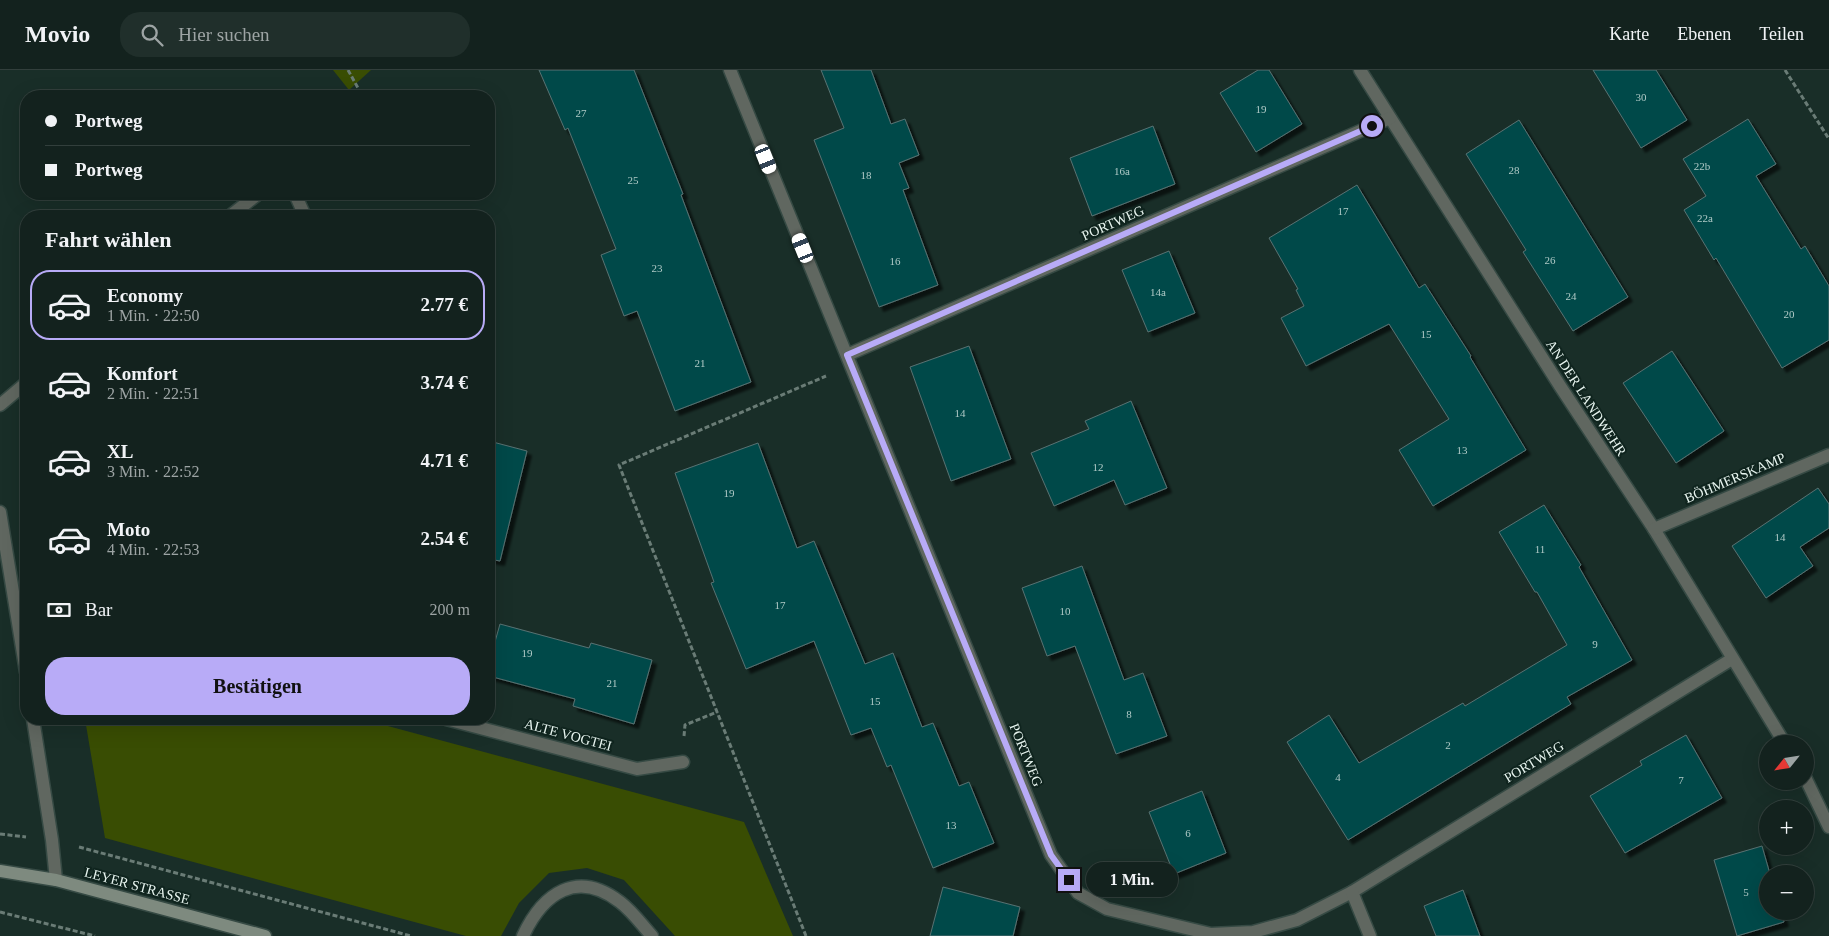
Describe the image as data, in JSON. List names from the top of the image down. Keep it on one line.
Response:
{"streets":{"street":["PORTWEG","AN DER LANDWEHR","BÖHMERSKAMP","ALTE VOGTEI","LEYER STRASSE"]},"crossings":[["PORTWEG","AN DER LANDWEHR"],["AN DER LANDWEHR","BÖHMERSKAMP"]],"house_numbers":["30","19","27","22b","28","16a","18","25","17","22a","26","16","23","14a","24","20","15","21","14","13","12","19","14","11","17","10","9","19","21","15","8","2","4","7","13","6","5"],"north":"bottom left","page":{"header":"Movio","search":"Hier suchen","nav":["Karte","Ebenen","Teilen"],"banner":["Portweg","Portweg"],"heading":"Fahrt wählen","list":[{"name":"Economy","note":"1 Min. · 22:50","value":"2.77 €"},{"name":"Komfort","note":"2 Min. · 22:51","value":"3.74 €"},{"name":"XL","note":"3 Min. · 22:52","value":"4.71 €"},{"name":"Moto","note":"4 Min. · 22:53","value":"2.54 €"}],"pay":["Bar","200 m"],"buttons":"Bestätigen","map_buttons":["+","−"],"bubble":"1 Min."}}
